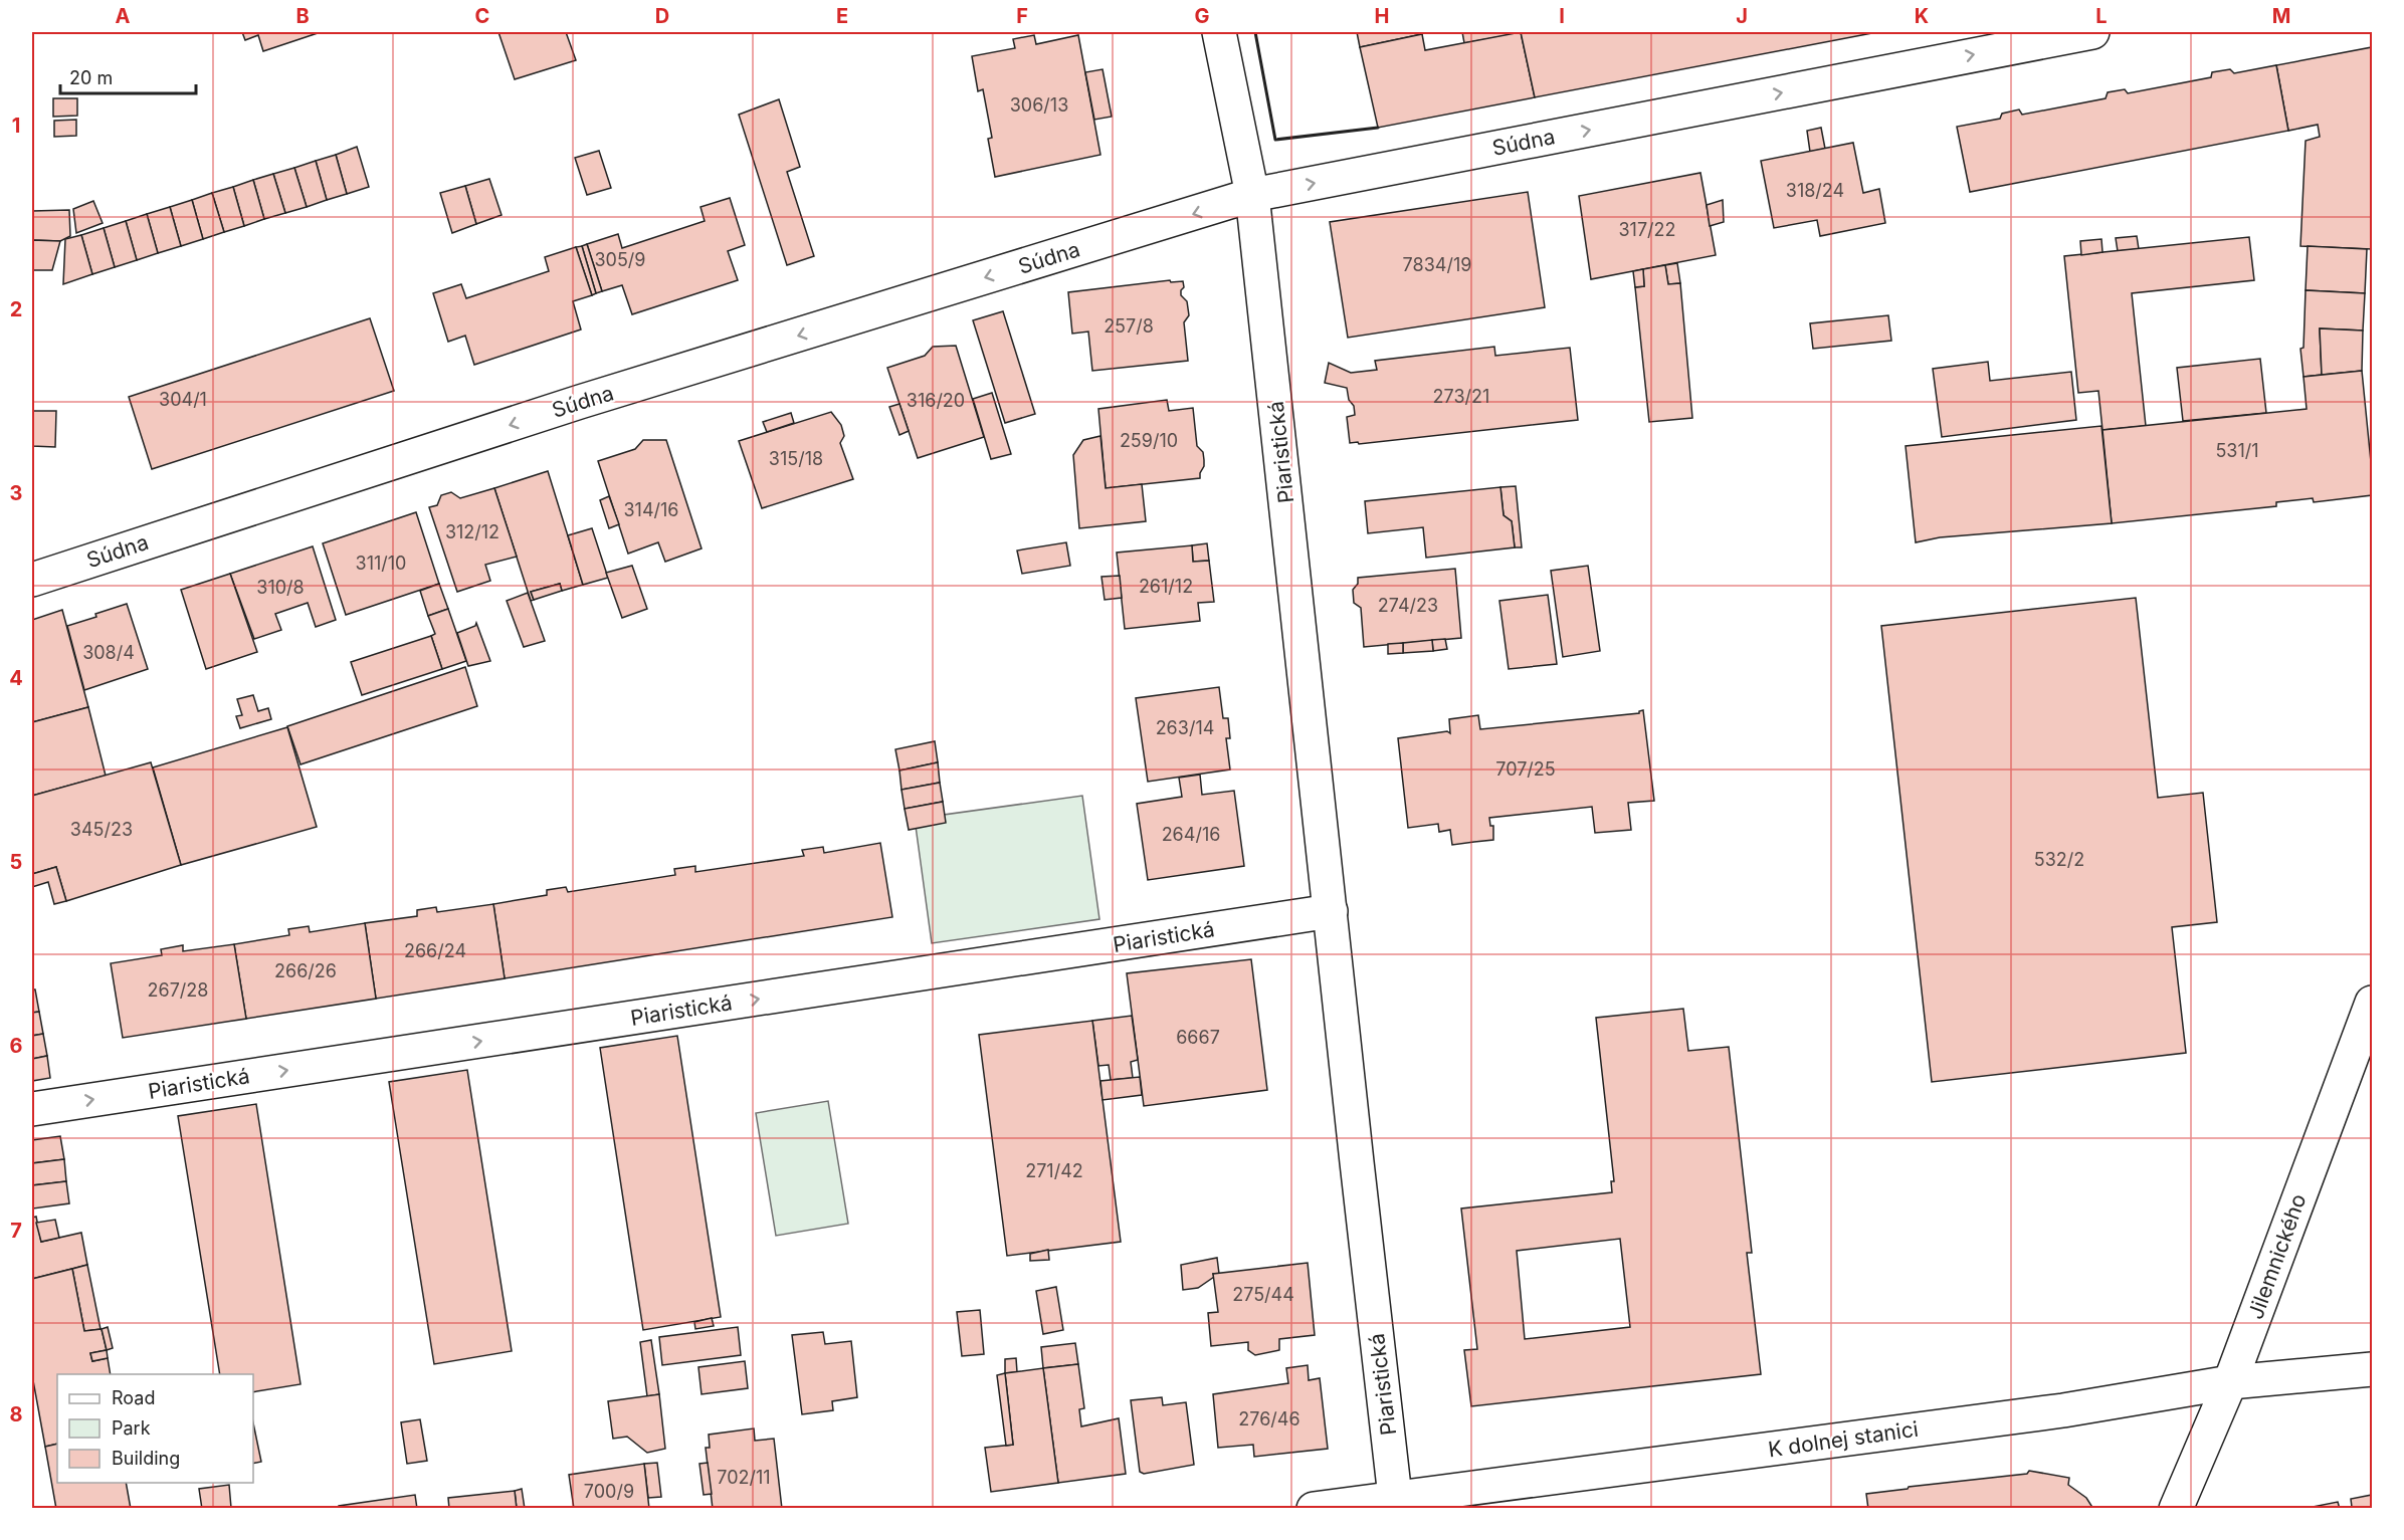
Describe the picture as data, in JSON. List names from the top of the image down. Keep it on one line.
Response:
{"streets":{"street":["Súdna","Piaristická","Jilemnického","K dolnej stanici"]},"crossings":[["Súdna","Piaristická"],["Piaristická","K dolnej stanici"],["Jilemnického","K dolnej stanici"]],"one_way":["Piaristická"],"house_numbers":["306/13","318/24","317/22","305/9","7834/19","257/8","273/21","304/1","316/20","259/10","531/1","315/18","314/16","312/12","311/10","261/12","310/8","274/23","308/4","263/14","707/25","345/23","264/16","532/2","266/24","266/26","267/28","6667","271/42","275/44","276/46","702/11","700/9"],"legend":["Road","Park","Building"],"scale_bar":"20 m","grid":{"columns":["A","B","C","D","E","F","G","H","I","J","K","L","M"],"rows":["1","2","3","4","5","6","7","8"]}}
